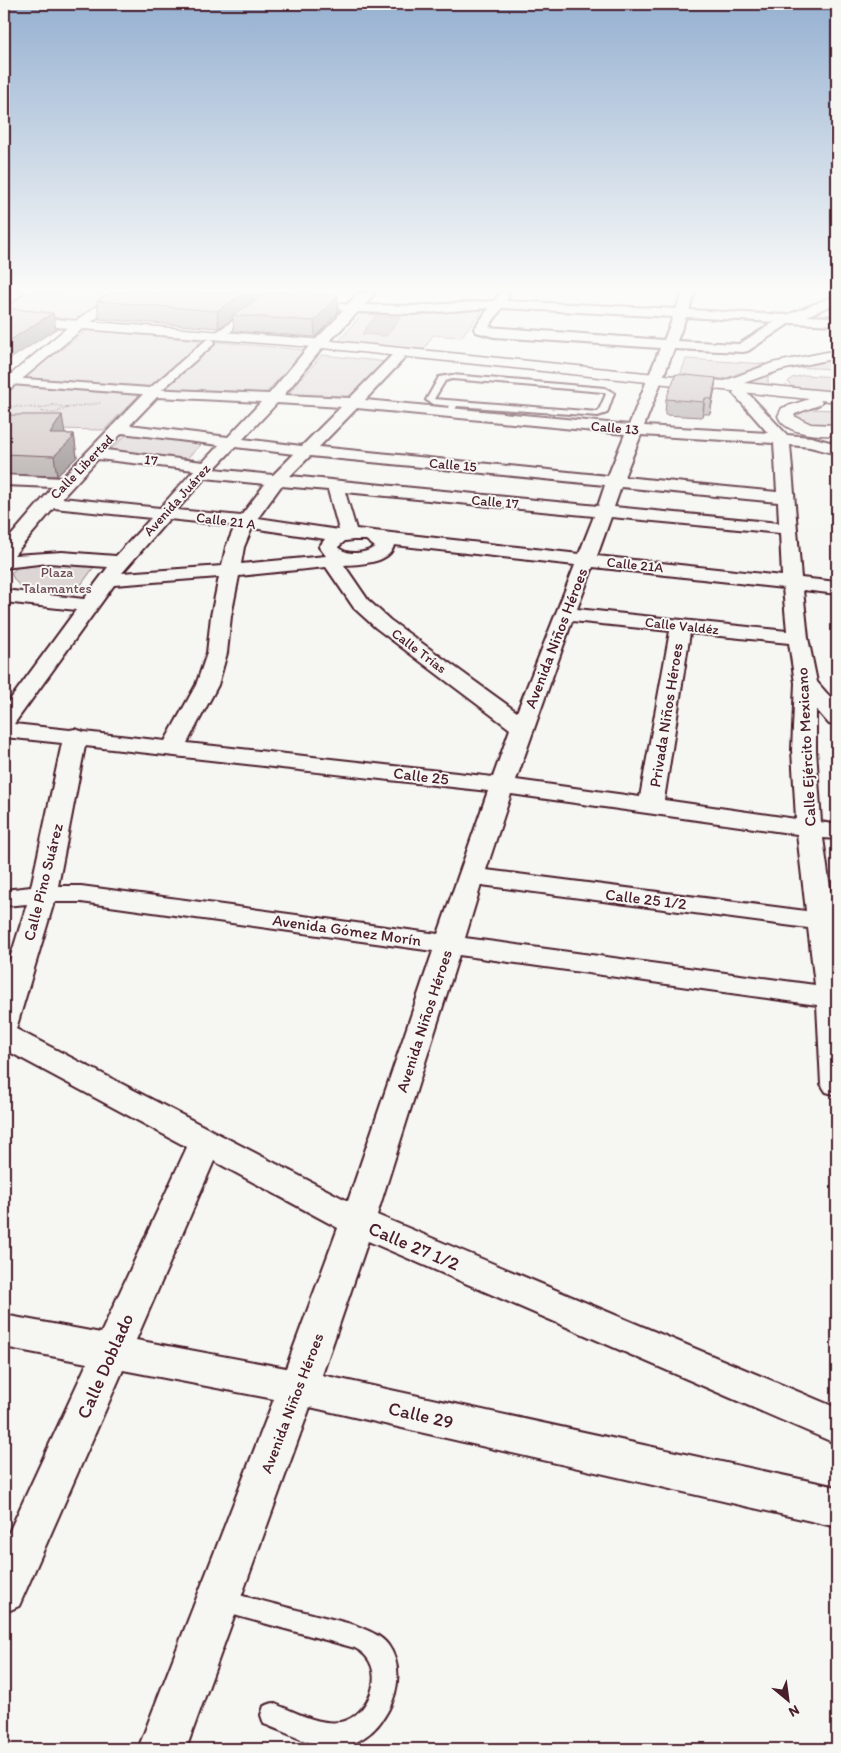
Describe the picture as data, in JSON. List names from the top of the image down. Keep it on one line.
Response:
{"streets":{"street":["Calle 13","17","Calle 15","Calle Libertad","Avenida Juárez","Calle 17","Calle 21 A","Calle 21A","Calle Valdéz","Avenida Niños Héroes","Calle Trías","Privada Niños Héroes","Calle Ejército Mexicano","Calle 25","Calle Pino Suárez","Calle 25 1/2","Avenida Gómez Morín","Calle 27 1/2","Calle Doblado","Calle 29"]},"crossings":[["Calle 13","Calle Libertad"],["Calle 13","Avenida Juárez"],["Calle 13","Avenida Niños Héroes"],["Calle 13","Calle Ejército Mexicano"],["17","Calle Libertad"],["17","Avenida Juárez"],["17","Calle 17"],["Calle 15","Calle Libertad"],["Calle 15","Avenida Juárez"],["Calle 15","Avenida Niños Héroes"],["Calle 15","Calle Ejército Mexicano"],["Calle Libertad","Calle 21 A"],["Avenida Juárez","Calle 17"],["Avenida Juárez","Calle 21 A"],["Calle 17","Avenida Niños Héroes"],["Calle 17","Calle Ejército Mexicano"],["Calle 21 A","Calle 21A"],["Calle 21A","Avenida Niños Héroes"],["Calle 21A","Calle Ejército Mexicano"],["Calle Valdéz","Avenida Niños Héroes"],["Calle Valdéz","Privada Niños Héroes"],["Calle Valdéz","Calle Ejército Mexicano"],["Avenida Niños Héroes","Calle Trías"],["Avenida Niños Héroes","Calle 25"],["Avenida Niños Héroes","Calle 25 1/2"],["Avenida Niños Héroes","Avenida Gómez Morín"],["Avenida Niños Héroes","Calle 27 1/2"],["Avenida Niños Héroes","Calle 29"],["Privada Niños Héroes","Calle 25"],["Calle Ejército Mexicano","Calle 25"],["Calle Ejército Mexicano","Calle 25 1/2"],["Calle Ejército Mexicano","Avenida Gómez Morín"],["Calle 25","Calle Pino Suárez"],["Calle Pino Suárez","Avenida Gómez Morín"],["Calle 27 1/2","Calle Doblado"],["Calle Doblado","Calle 29"]],"parks":["Plaza Talamantes"],"north":"bottom right"}
